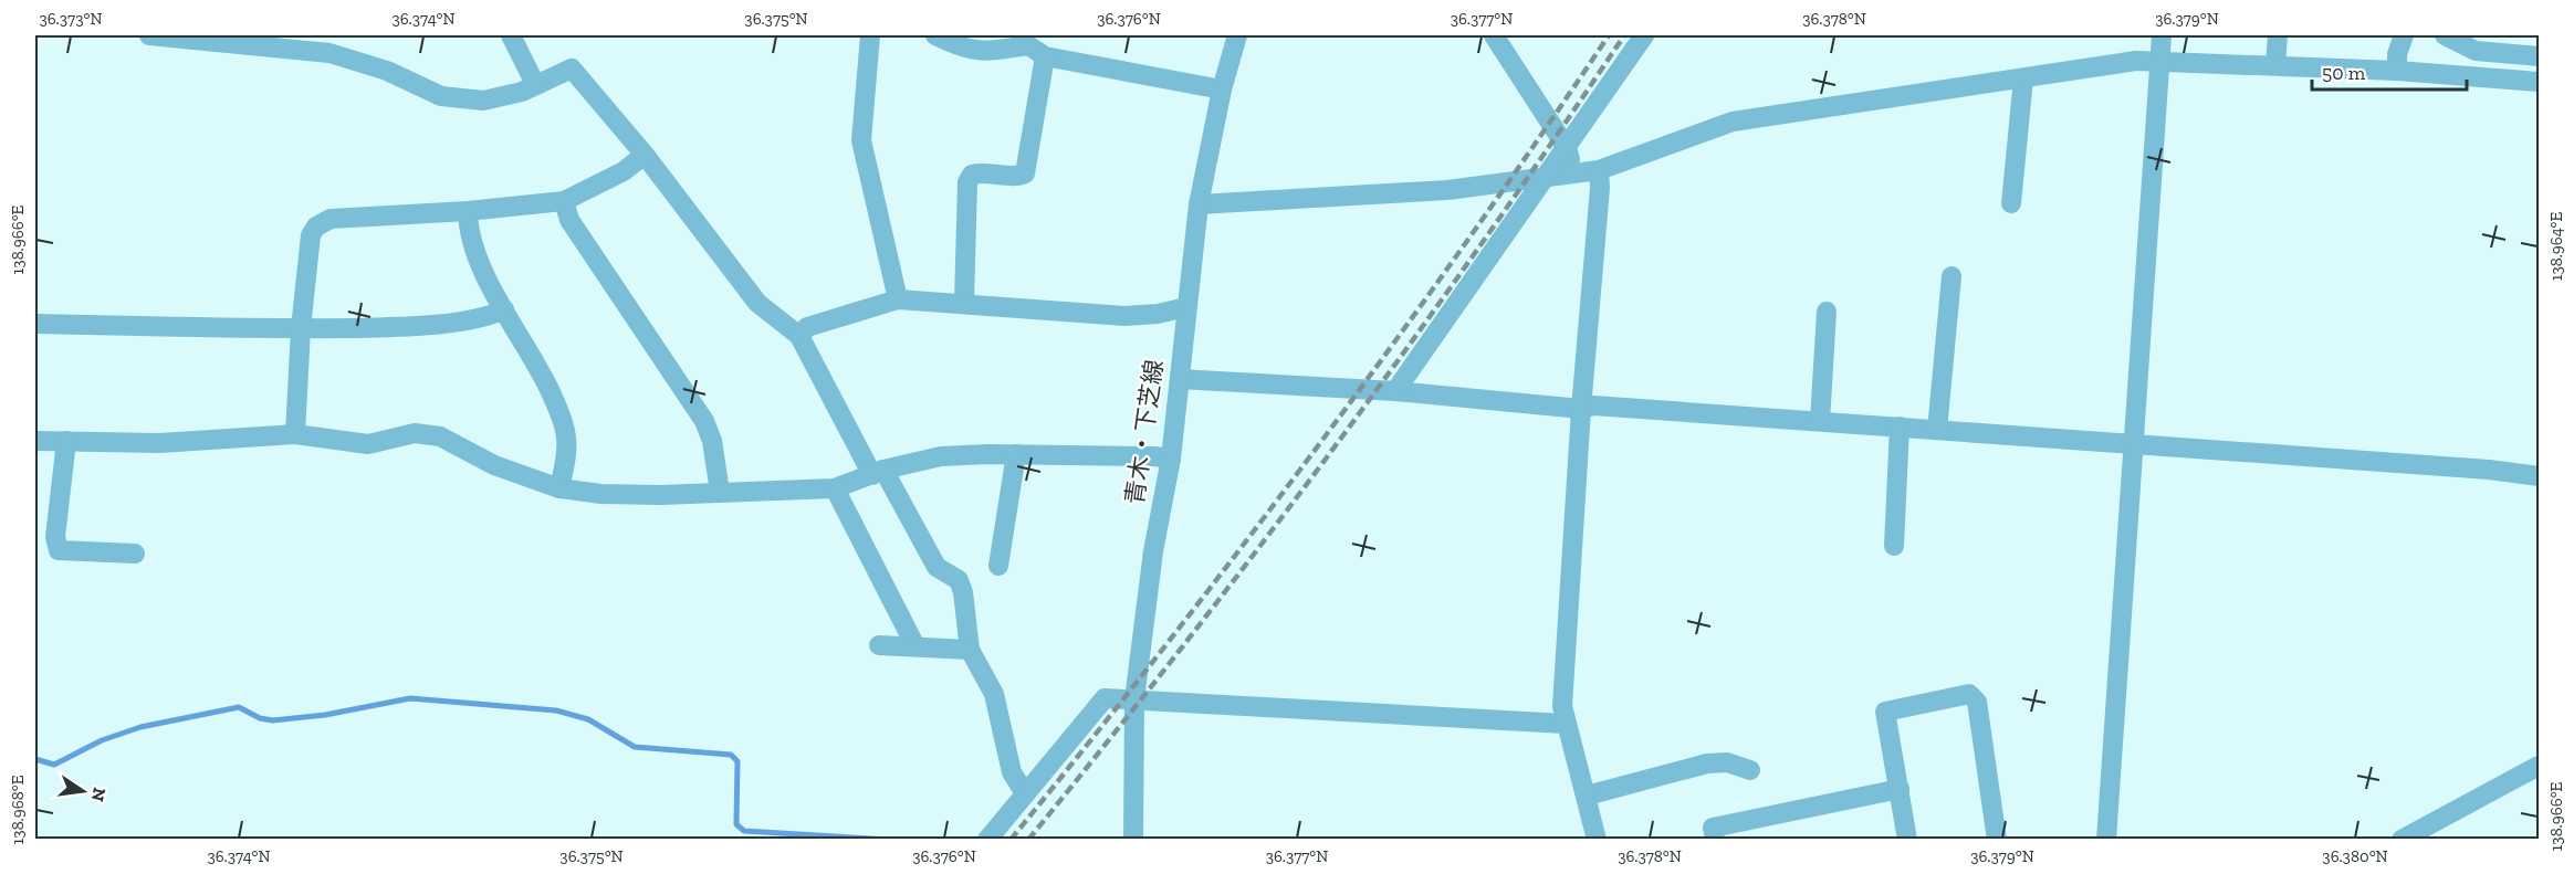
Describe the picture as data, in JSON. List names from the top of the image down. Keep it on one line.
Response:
{"streets":{"street":["青木・下芝線"]},"scale_bar":"50 m","north":"right","coordinates":["36.373°N","36.374°N","36.375°N","36.376°N","36.377°N","36.378°N","36.379°N","138.966°E","138.964°E","138.968°E","36.380°N"]}
